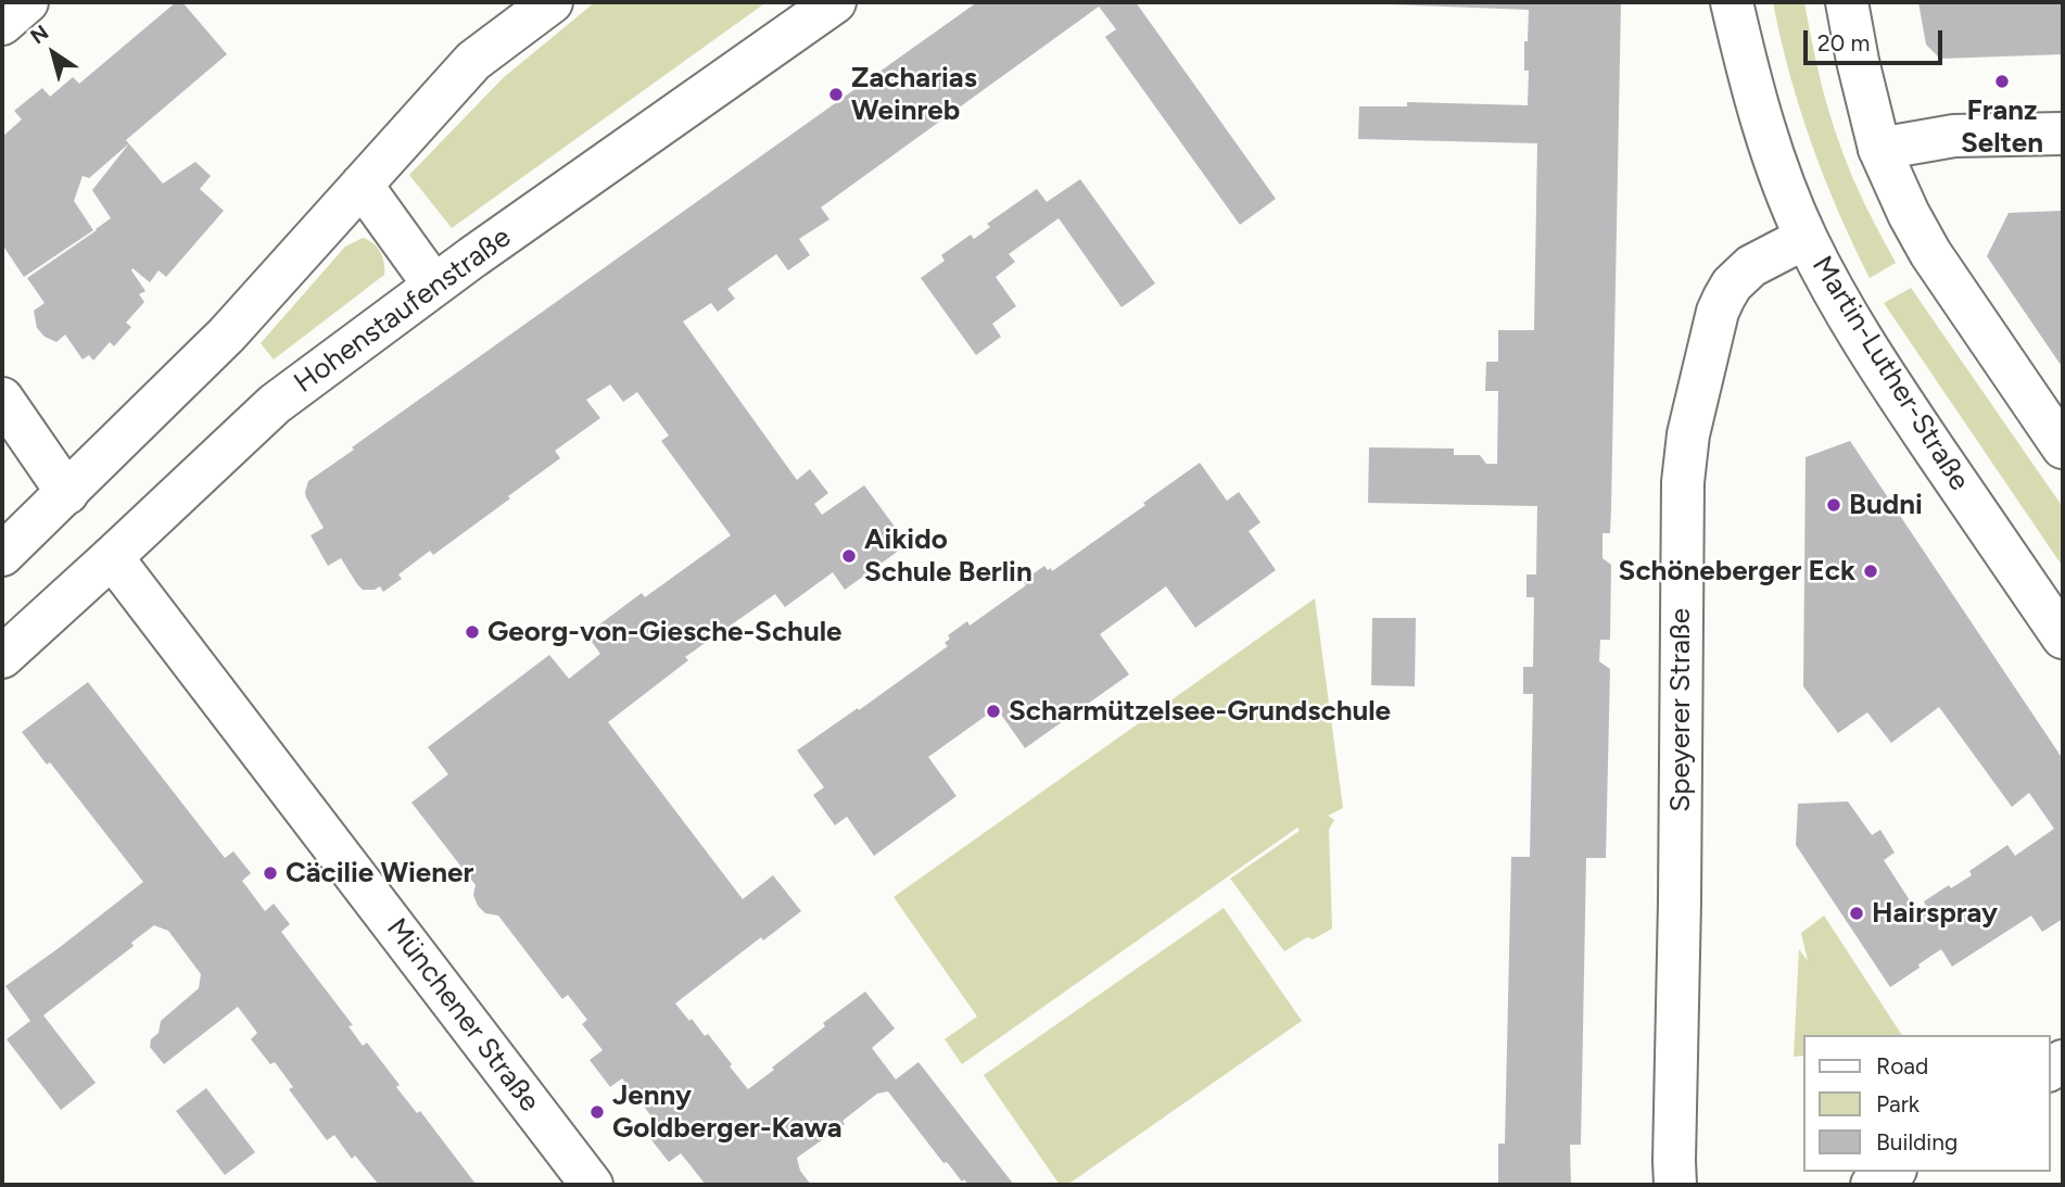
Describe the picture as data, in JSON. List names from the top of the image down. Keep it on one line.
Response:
{"streets":{"main road":["Hohenstaufenstraße","Martin-Luther-Straße","Speyerer Straße","Münchener Straße"]},"crossings":[["Hohenstaufenstraße","Münchener Straße"],["Martin-Luther-Straße","Speyerer Straße"]],"places":["Franz Selten","Zacharias Weinreb","Budni","Aikido Schule Berlin","Schöneberger Eck","Georg-von-Giesche-Schule","Scharmützelsee-Grundschule","Cäcilie Wiener","Hairspray","Jenny Goldberger-Kawa"],"legend":["Road","Park","Building"],"scale_bar":"20 m","north":"top left"}
